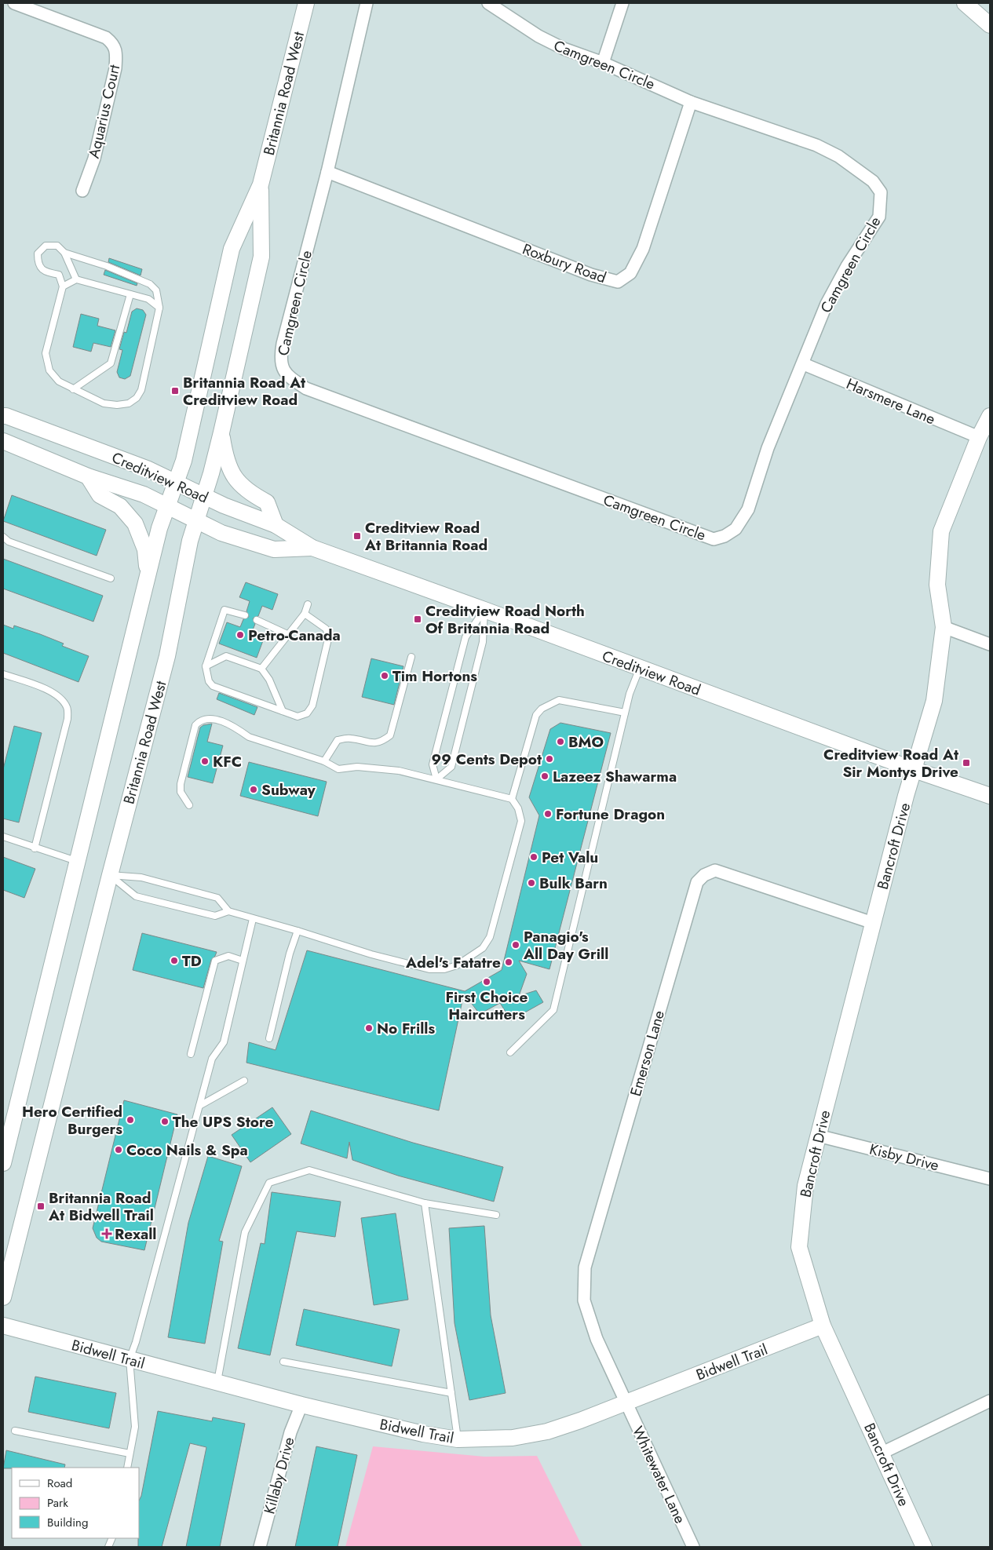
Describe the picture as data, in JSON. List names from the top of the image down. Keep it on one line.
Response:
{"streets":{"main road":["Britannia Road West","Creditview Road","Bancroft Drive","Bidwell Trail"],"street":["Camgreen Circle","Aquarius Court","Roxbury Road","Harsmere Lane","Emerson Lane","Kisby Drive","Whitewater Lane","Killaby Drive"]},"crossings":[["Camgreen Circle","Roxbury Road"],["Camgreen Circle","Harsmere Lane"],["Britannia Road West","Creditview Road"],["Harsmere Lane","Bancroft Drive"],["Creditview Road","Bancroft Drive"],["Bancroft Drive","Emerson Lane"],["Bancroft Drive","Kisby Drive"],["Bancroft Drive","Bidwell Trail"],["Emerson Lane","Bidwell Trail"],["Emerson Lane","Whitewater Lane"],["Bidwell Trail","Whitewater Lane"],["Bidwell Trail","Killaby Drive"]],"places":{"transit":["Britannia Road At Creditview Road","Creditview Road At Britannia Road","Creditview Road North Of Britannia Road","Creditview Road At Sir Montys Drive","Britannia Road At Bidwell Trail"],"other":["Petro-Canada","Tim Hortons","BMO","99 Cents Depot","KFC","Lazeez Shawarma","Subway","Fortune Dragon","Pet Valu","Bulk Barn","Panagio's All Day Grill","TD","Adel's Fatatre","First Choice Haircutters","No Frills","Hero Certified Burgers","The UPS Store","Coco Nails & Spa"],"health":["Rexall"]},"legend":["Road","Park","Building"]}
